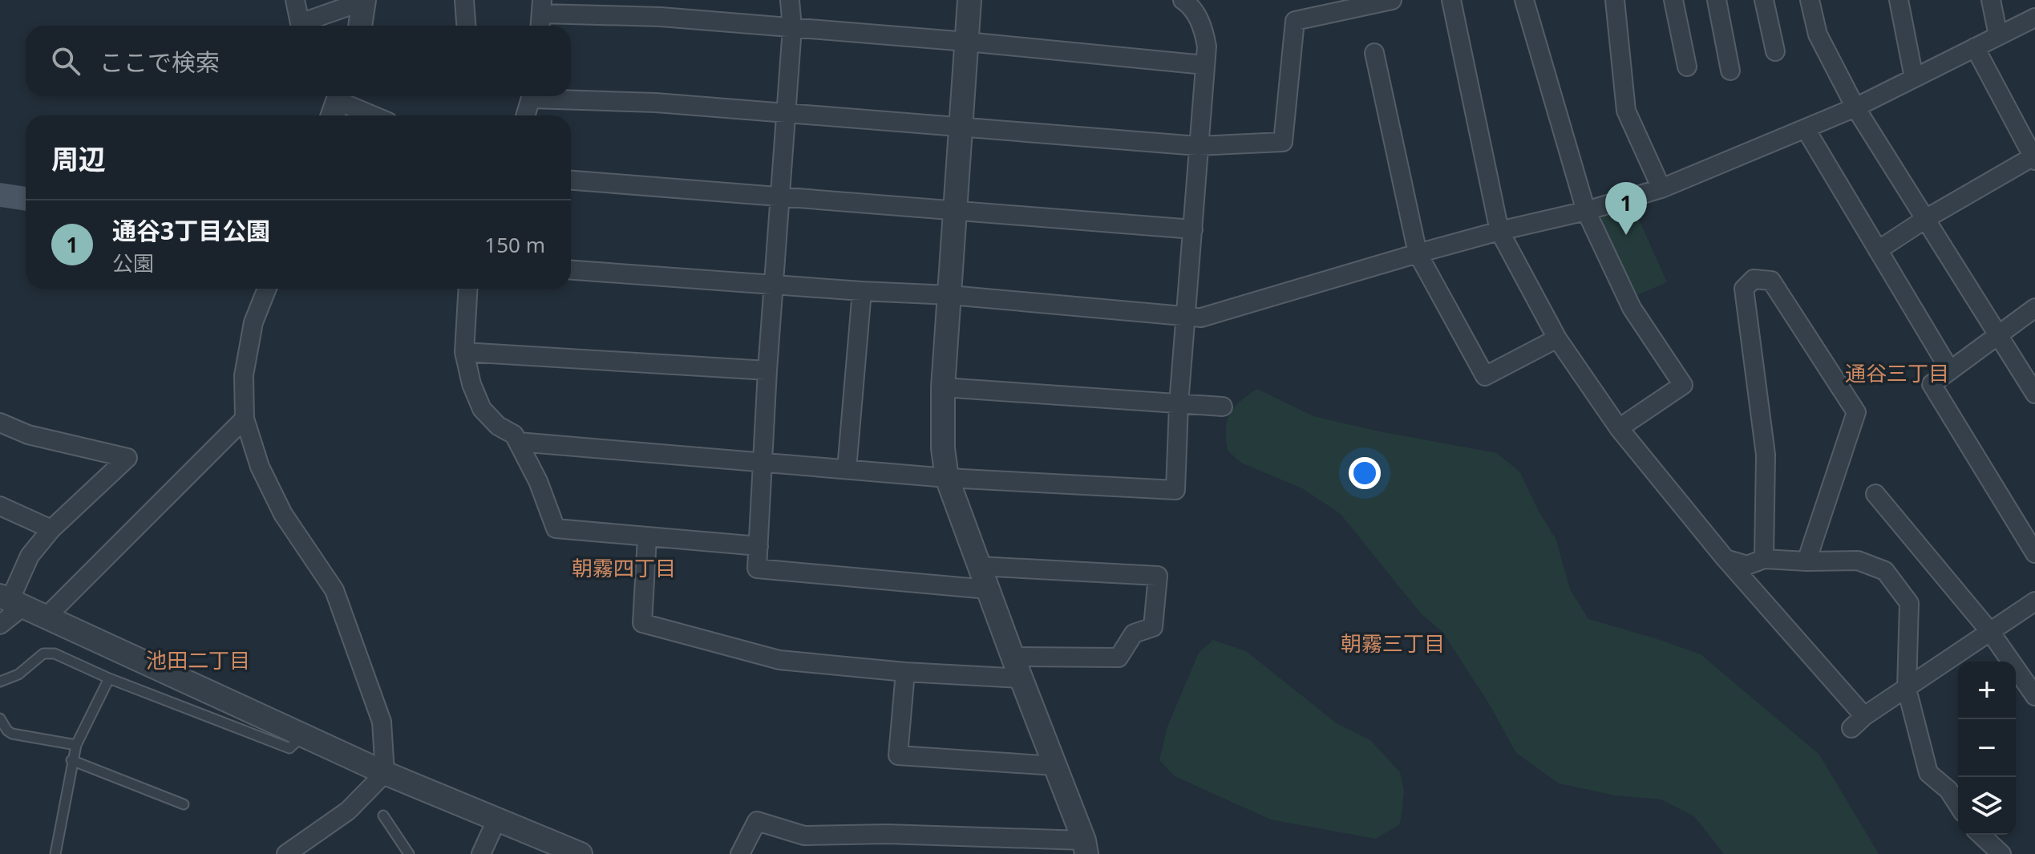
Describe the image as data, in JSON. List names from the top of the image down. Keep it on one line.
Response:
{"districts":["通谷三丁目","朝霧四丁目","朝霧三丁目","池田二丁目"],"page":{"search":"ここで検索","heading":"周辺","pins":"1","list":[{"mark":"1","name":"通谷3丁目公園","note":"公園","value":"150 m"}],"map_buttons":["+","−"]}}
